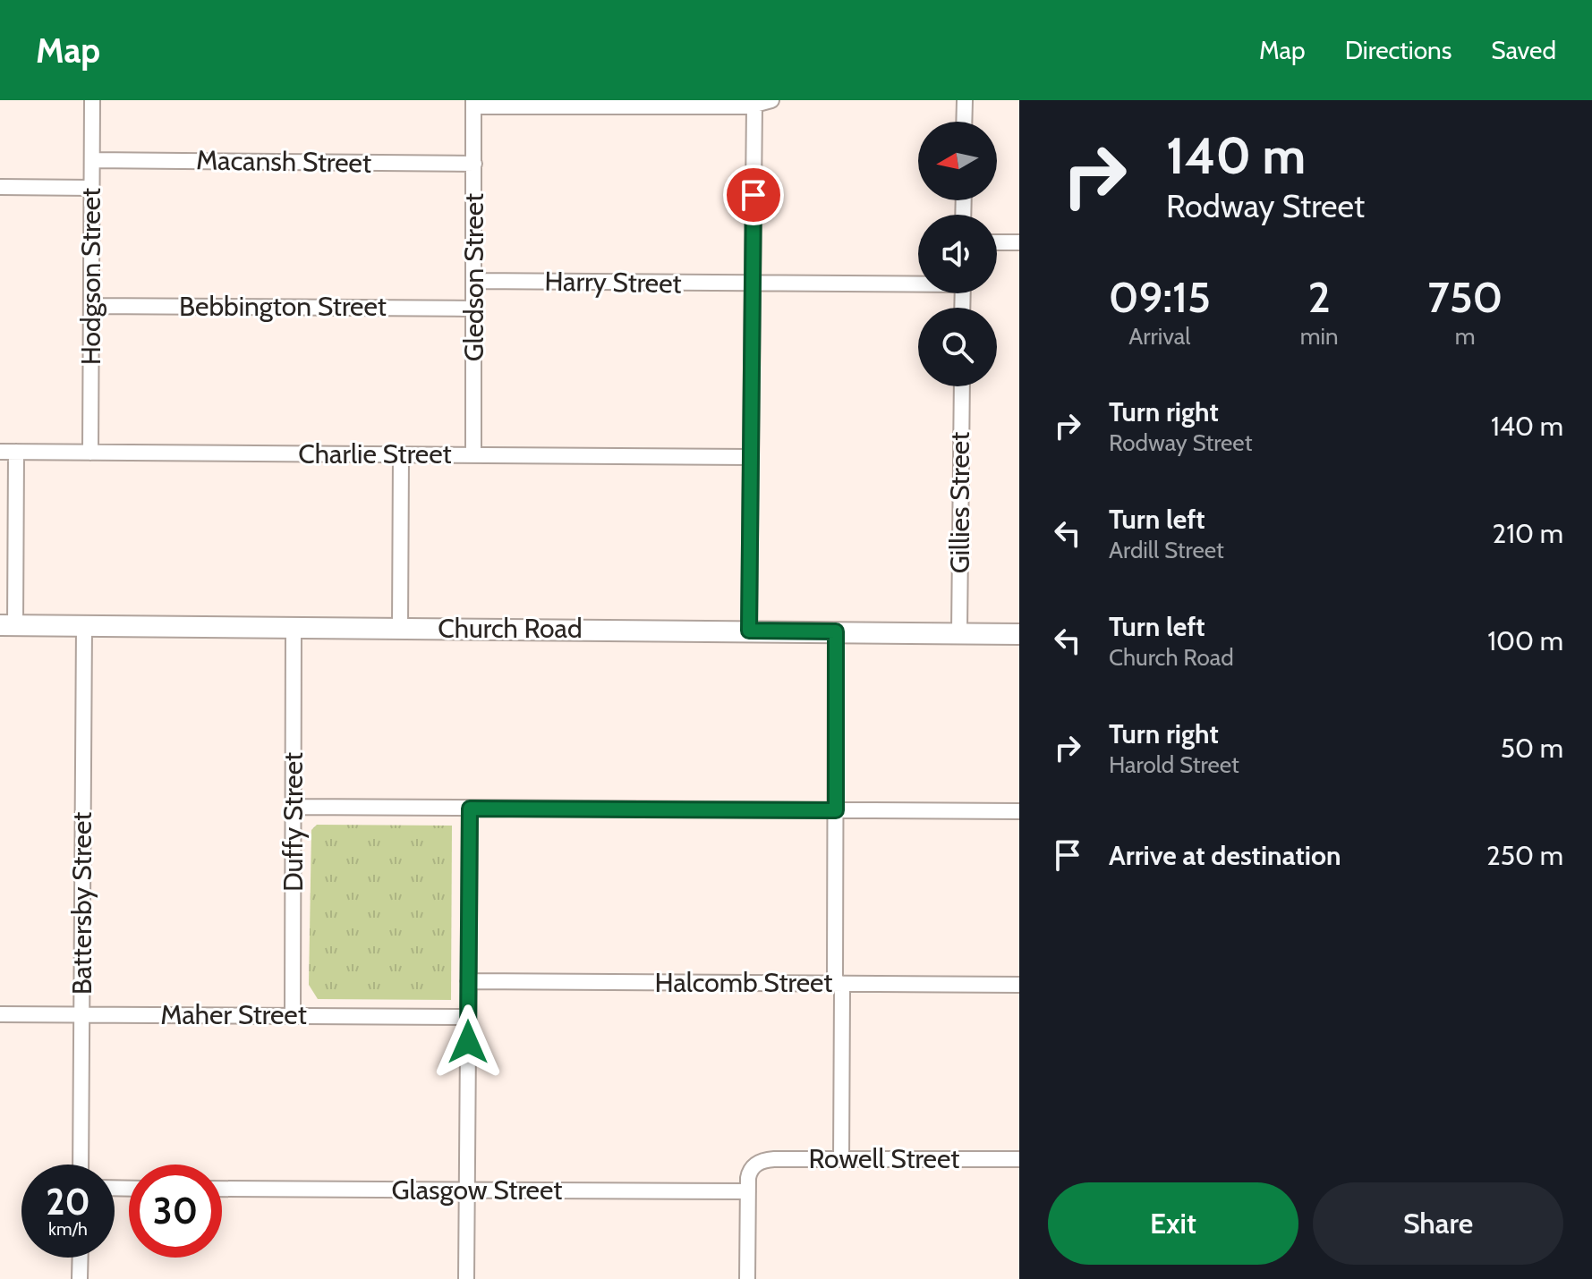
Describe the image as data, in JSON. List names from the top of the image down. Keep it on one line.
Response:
{"streets":{"street":["Macansh Street","Hodgson Street","Gledson Street","Harry Street","Bebbington Street","Charlie Street","Gillies Street","Church Road","Duffy Street","Battersby Street","Halcomb Street","Maher Street","Rowell Street","Glasgow Street"]},"crossings":[["Macansh Street","Hodgson Street"],["Macansh Street","Gledson Street"],["Hodgson Street","Bebbington Street"],["Hodgson Street","Charlie Street"],["Gledson Street","Harry Street"],["Gledson Street","Bebbington Street"],["Gledson Street","Charlie Street"],["Gillies Street","Church Road"],["Church Road","Duffy Street"],["Church Road","Battersby Street"],["Duffy Street","Maher Street"],["Battersby Street","Maher Street"],["Rowell Street","Glasgow Street"]],"north":"left","page":{"header":"Map","nav":["Map","Directions","Saved"],"turn":["140 m","Rodway Street"],"eta":["09:15","Arrival","2","min","750","m"],"list":[{"name":"Turn right","note":"Rodway Street","value":"140 m"},{"name":"Turn left","note":"Ardill Street","value":"210 m"},{"name":"Turn left","note":"Church Road","value":"100 m"},{"name":"Turn right","note":"Harold Street","value":"50 m"},{"name":"Arrive at destination","value":"250 m"}],"speed":"20 km/h","limit":"30","buttons":["Exit","Share"]}}
